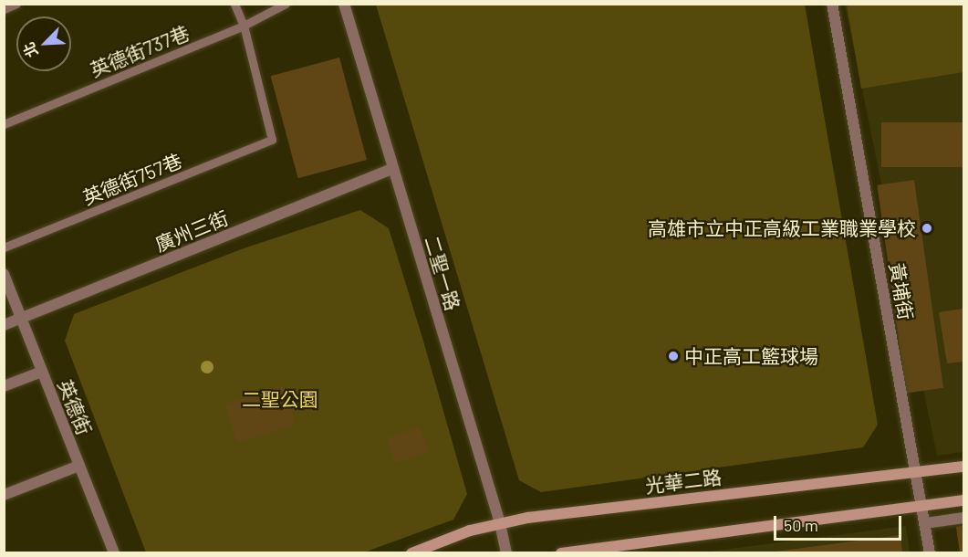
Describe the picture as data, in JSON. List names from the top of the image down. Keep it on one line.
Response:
{"streets":{"street":["廣州三街","二聖一路","黃埔街","英德街","光華二路"],"lane":["英德街737巷","英德街757巷"]},"crossings":[["英德街737巷","英德街757巷"],["廣州三街","二聖一路"],["廣州三街","英德街"],["二聖一路","光華二路"],["黃埔街","光華二路"]],"parks":["二聖公園"],"places":["高雄市立中正高級工業職業學校","中正高工籃球場"],"scale_bar":"50 m","north":"bottom left"}
